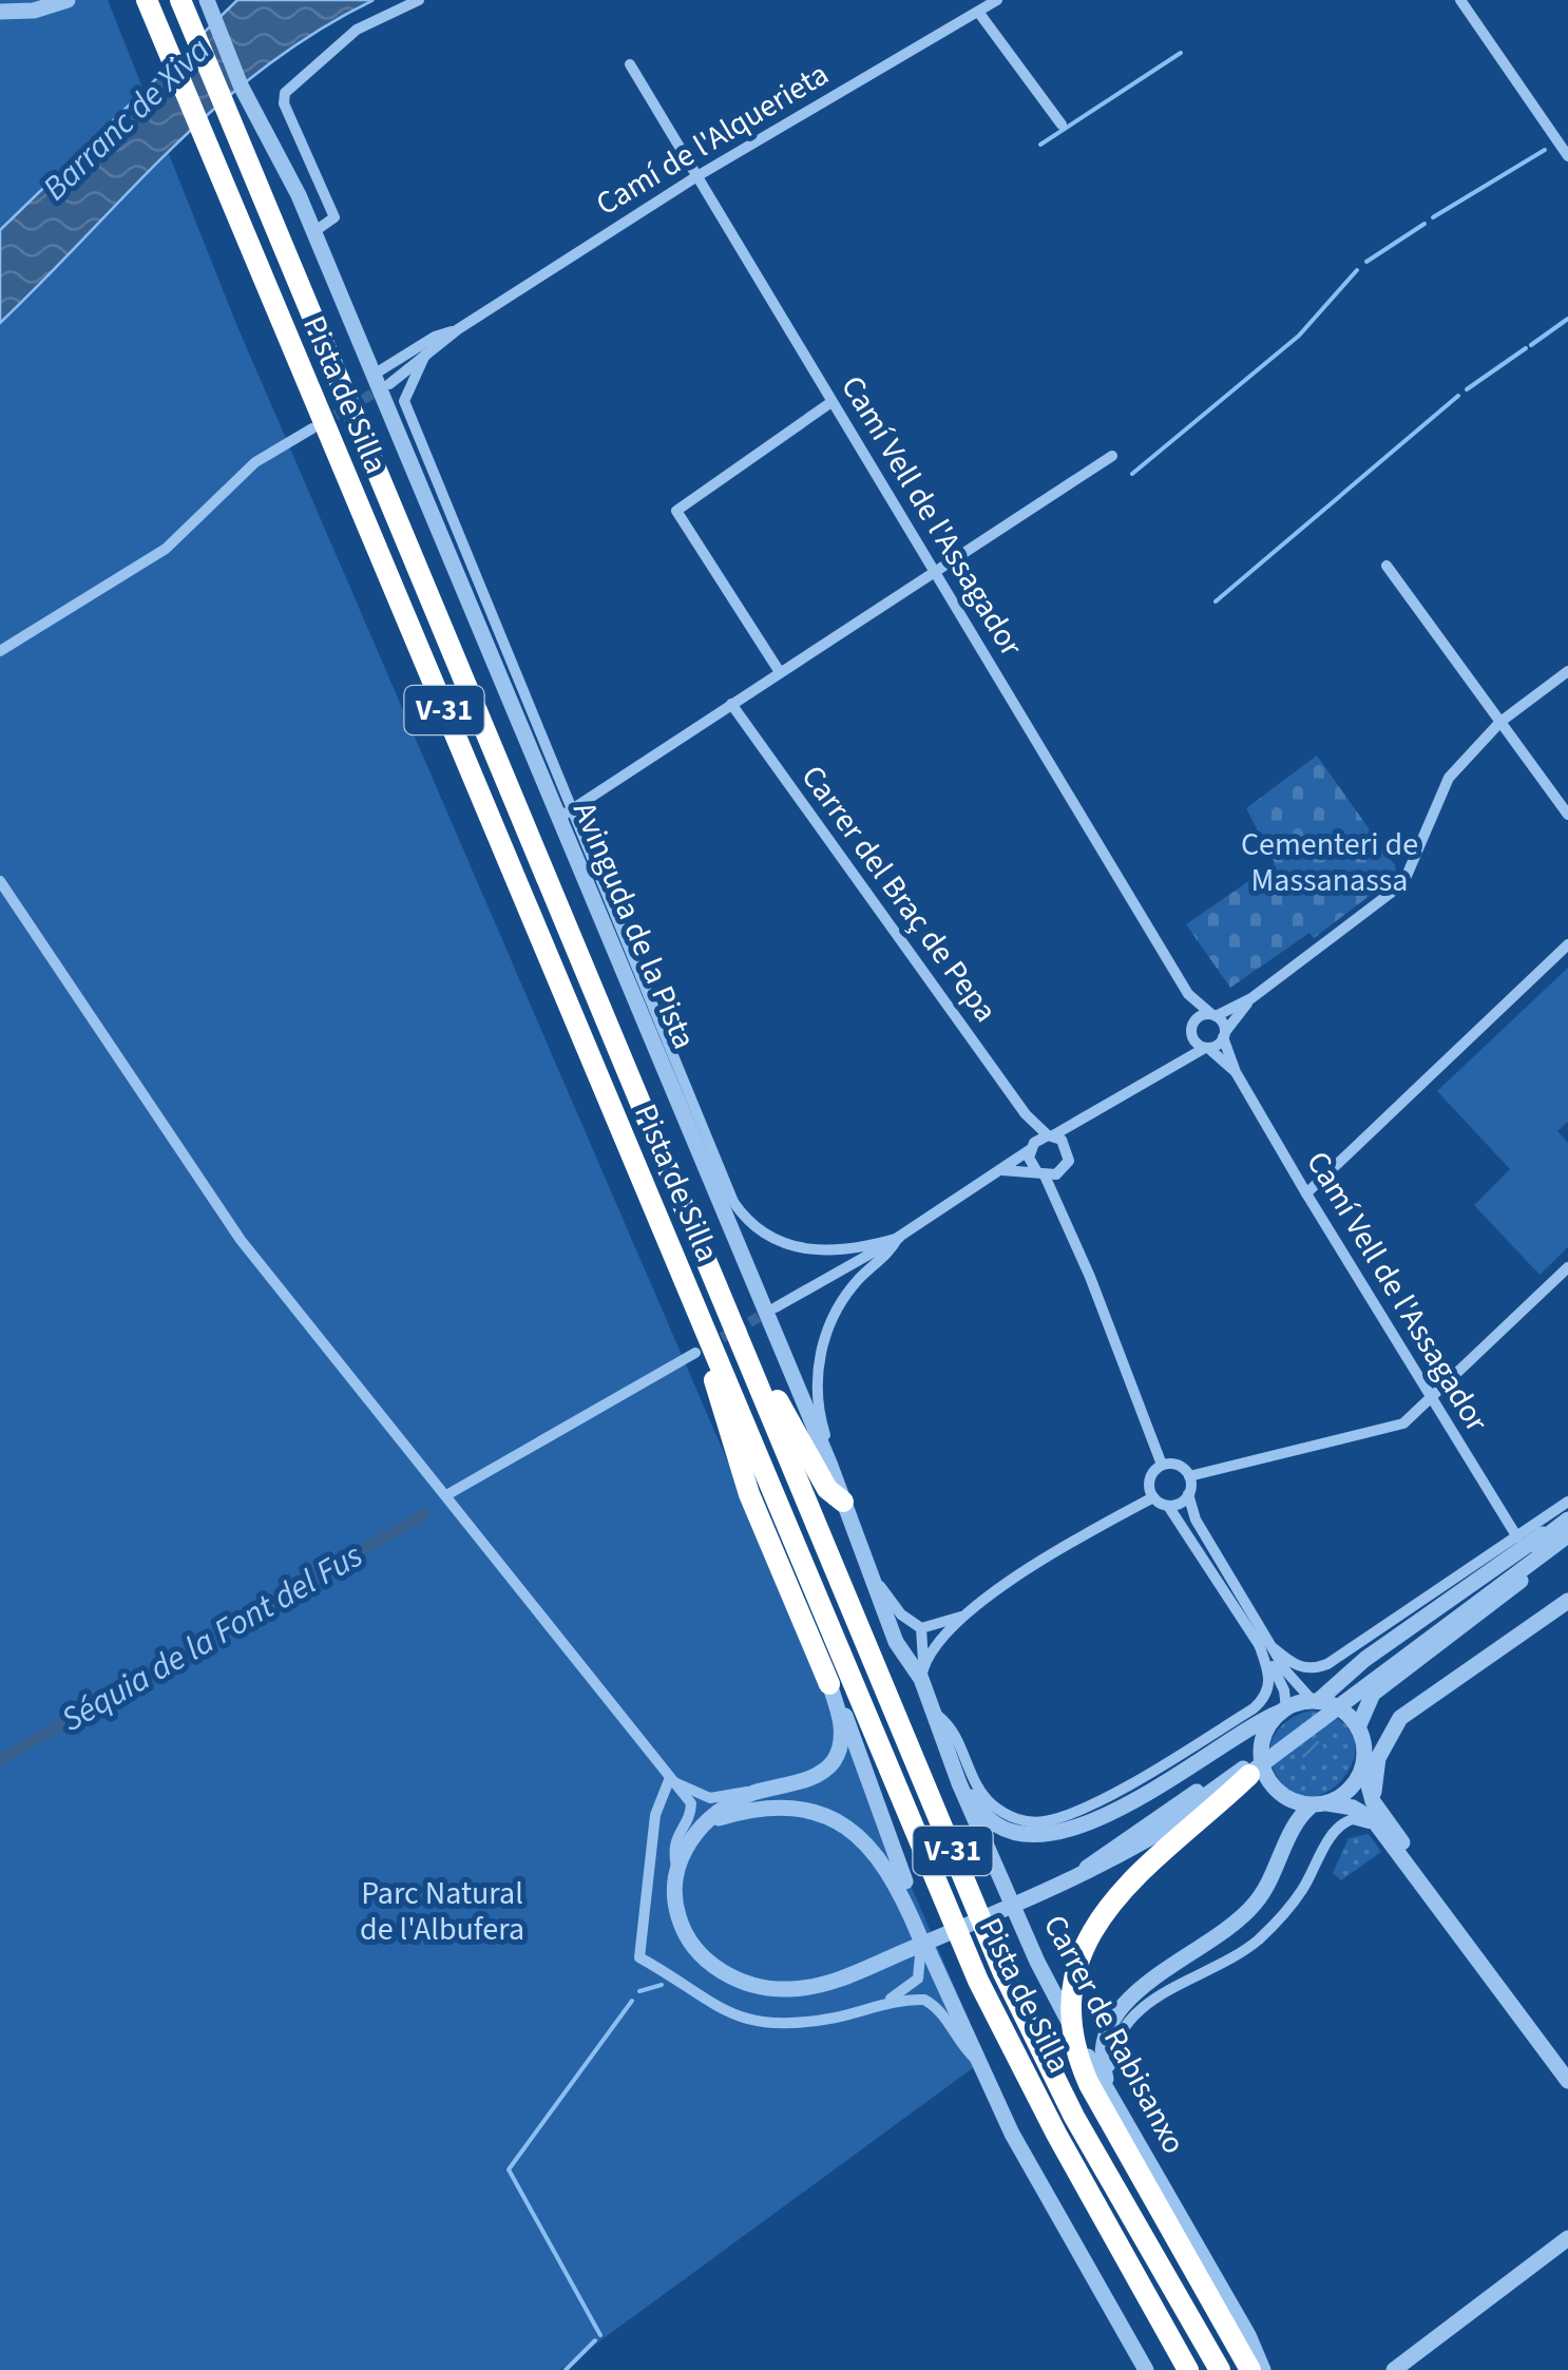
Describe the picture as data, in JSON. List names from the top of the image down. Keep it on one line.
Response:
{"streets":{"highway":["Pista de Silla","V-31"],"street":["Camí de l'Alquerieta","Camí Vell de l'Assagador","Carrer del Braç de Pepa","Avinguda de la Pista","Carrer de Rabisanxo"]},"crossings":[["Camí de l'Alquerieta","Camí Vell de l'Assagador"],["Camí de l'Alquerieta","Avinguda de la Pista"],["Avinguda de la Pista","Carrer de Rabisanxo"]],"water":["Barranc de Xiva","Séquia de la Font del Fus"],"parks":["Cementeri de Massanassa","Parc Natural de l'Albufera"]}
